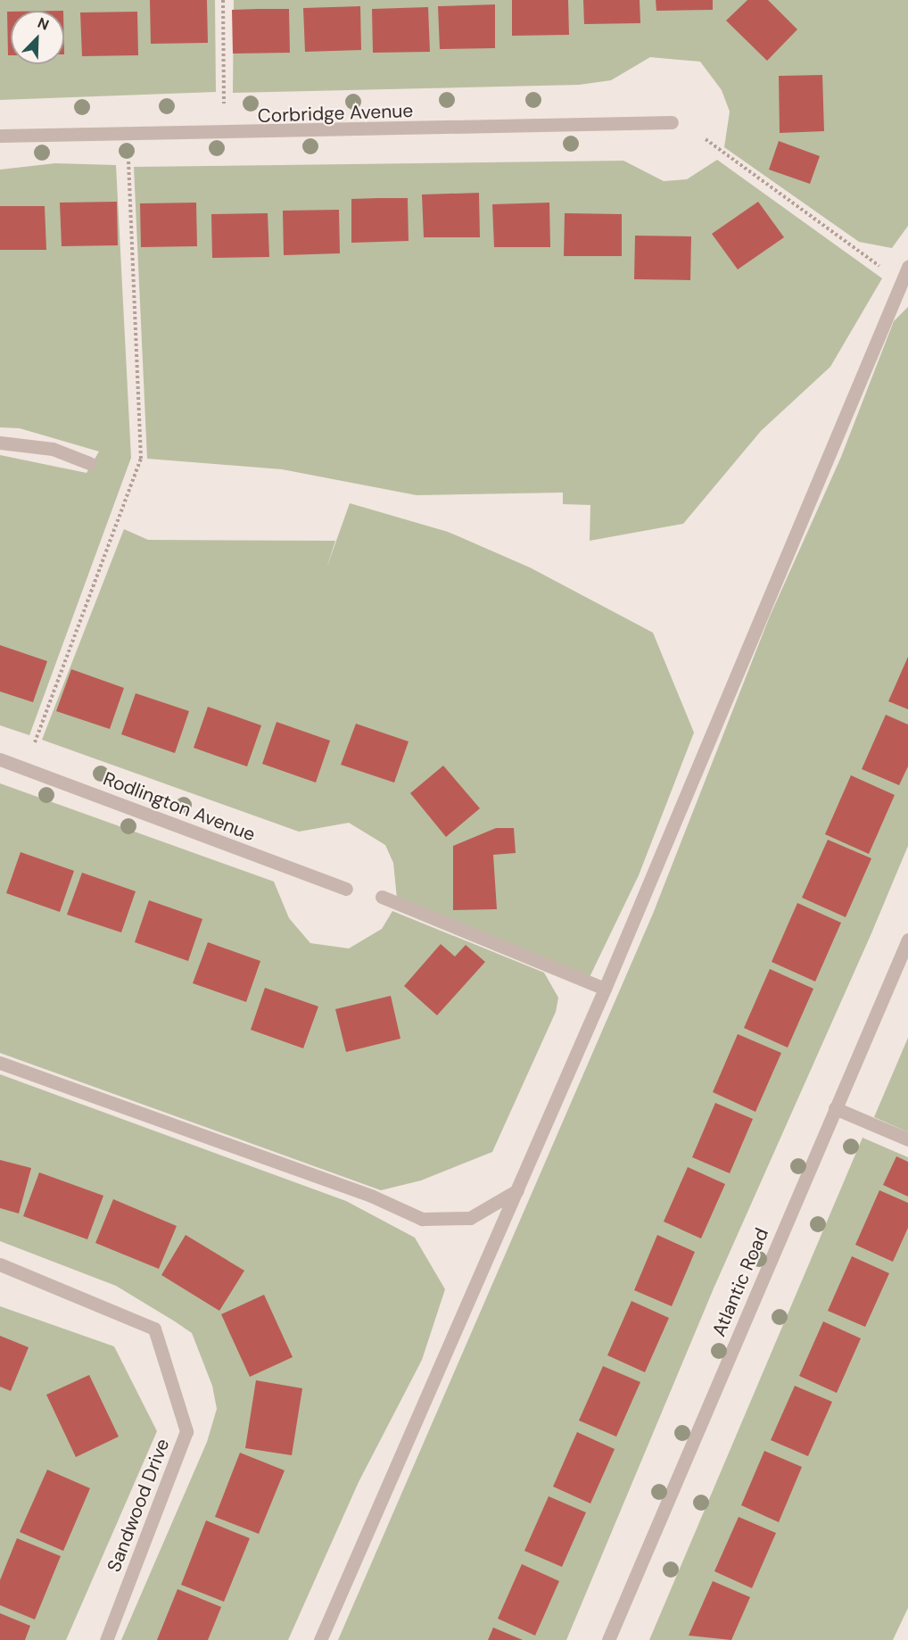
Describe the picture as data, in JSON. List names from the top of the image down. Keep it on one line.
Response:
{"streets":{"street":["Corbridge Avenue","Rodlington Avenue","Atlantic Road","Sandwood Drive"]},"north":"top right"}
